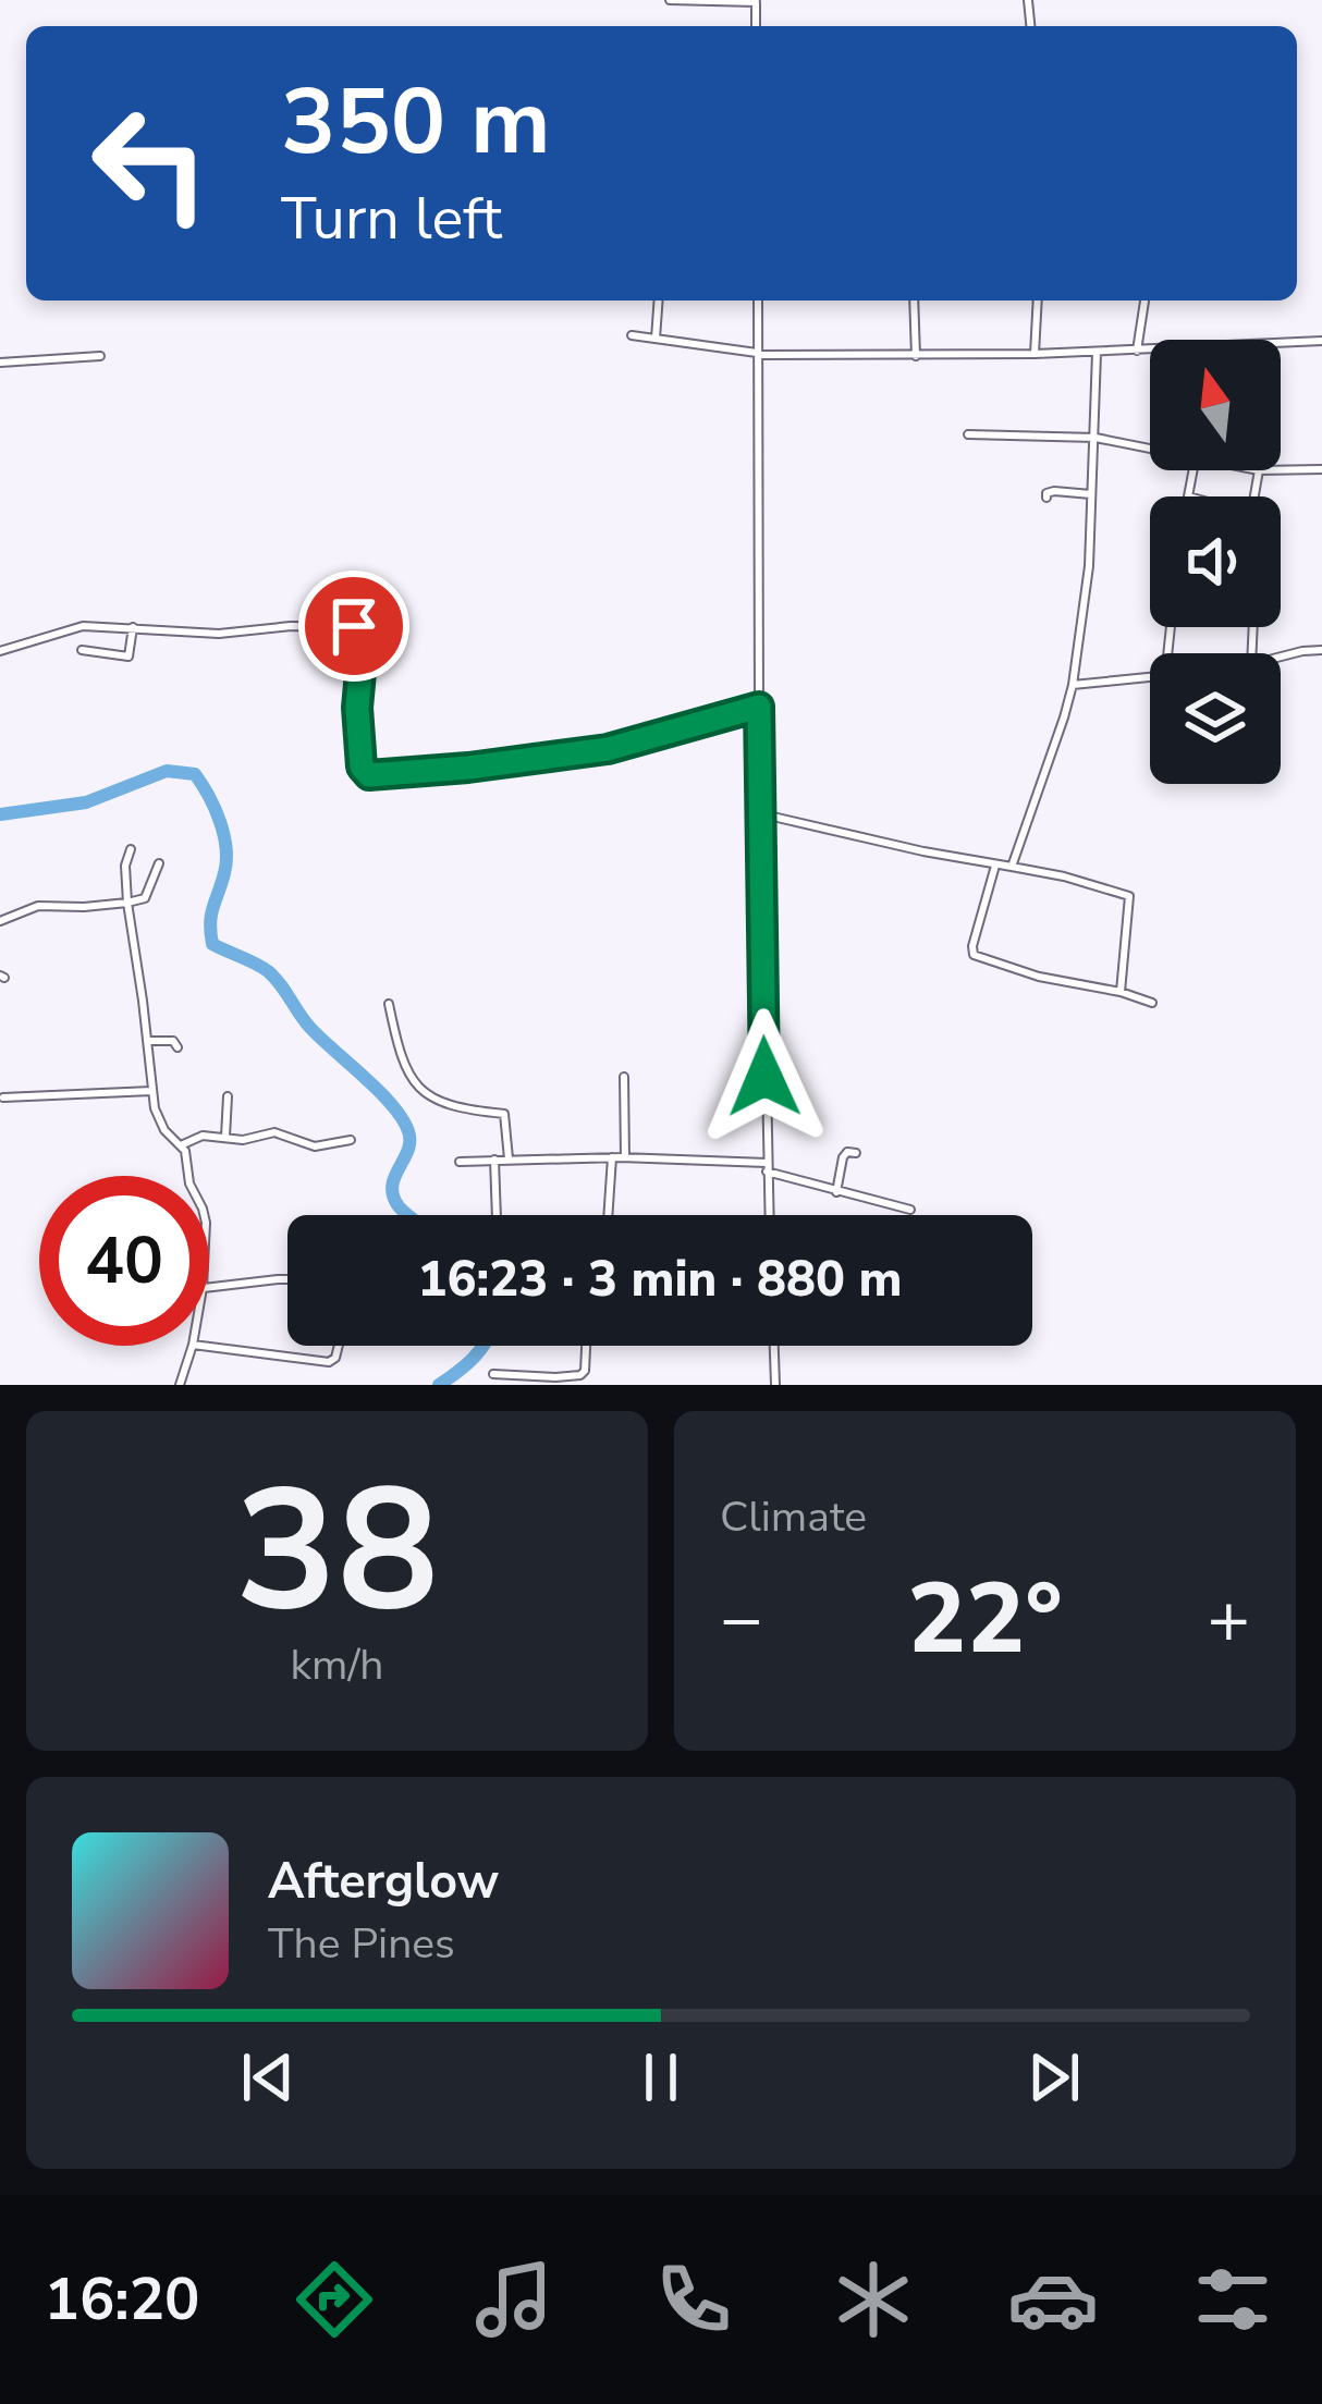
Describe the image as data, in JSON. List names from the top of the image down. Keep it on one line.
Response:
{"north":"top","page":{"turn":["350 m","Turn left"],"limit":"40","trip":"16:23 · 3 min · 880 m","tile":[["38","km/h"],"Climate"],"heat":["−","22°","+"],"song":["Afterglow","The Pines"],"tabs":"16:20"}}
